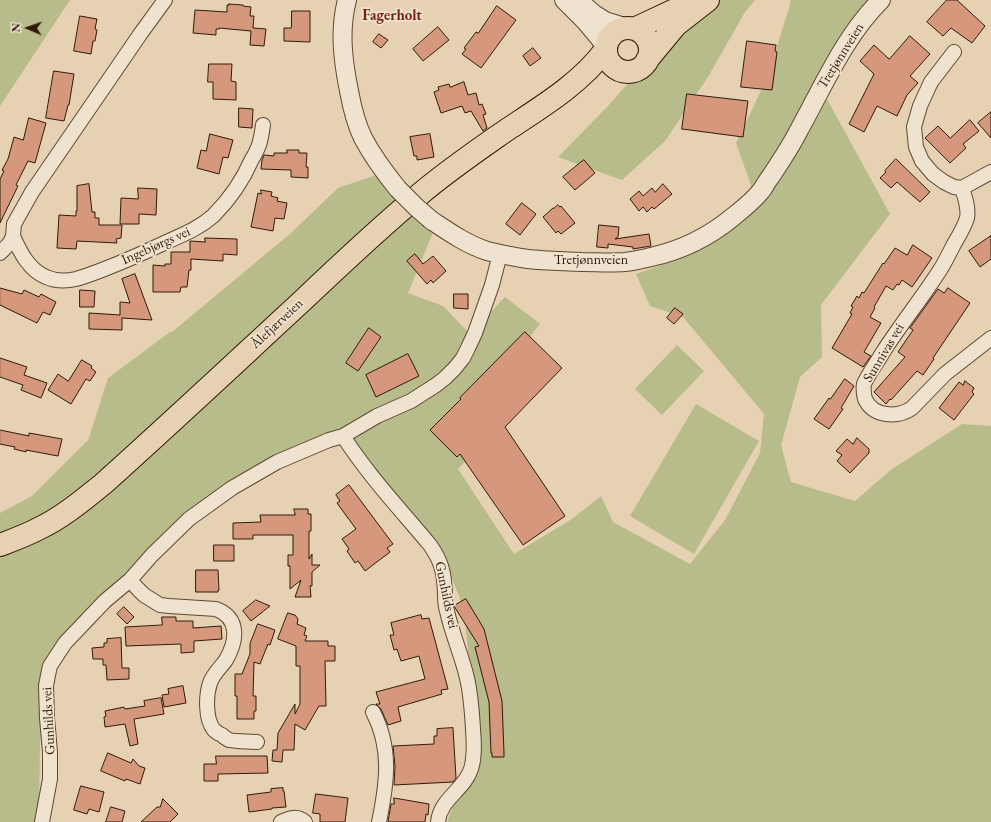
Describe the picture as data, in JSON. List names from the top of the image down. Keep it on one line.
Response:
{"streets":{"main road":["Ålefjærveien"],"street":["Tretjønnveien","Ingebjørgs vei","Sunnivas vei","Gunhilds vei"]},"crossings":[["Tretjønnveien","Gunhilds vei"]],"districts":["Fagerholt"],"north":"left"}
